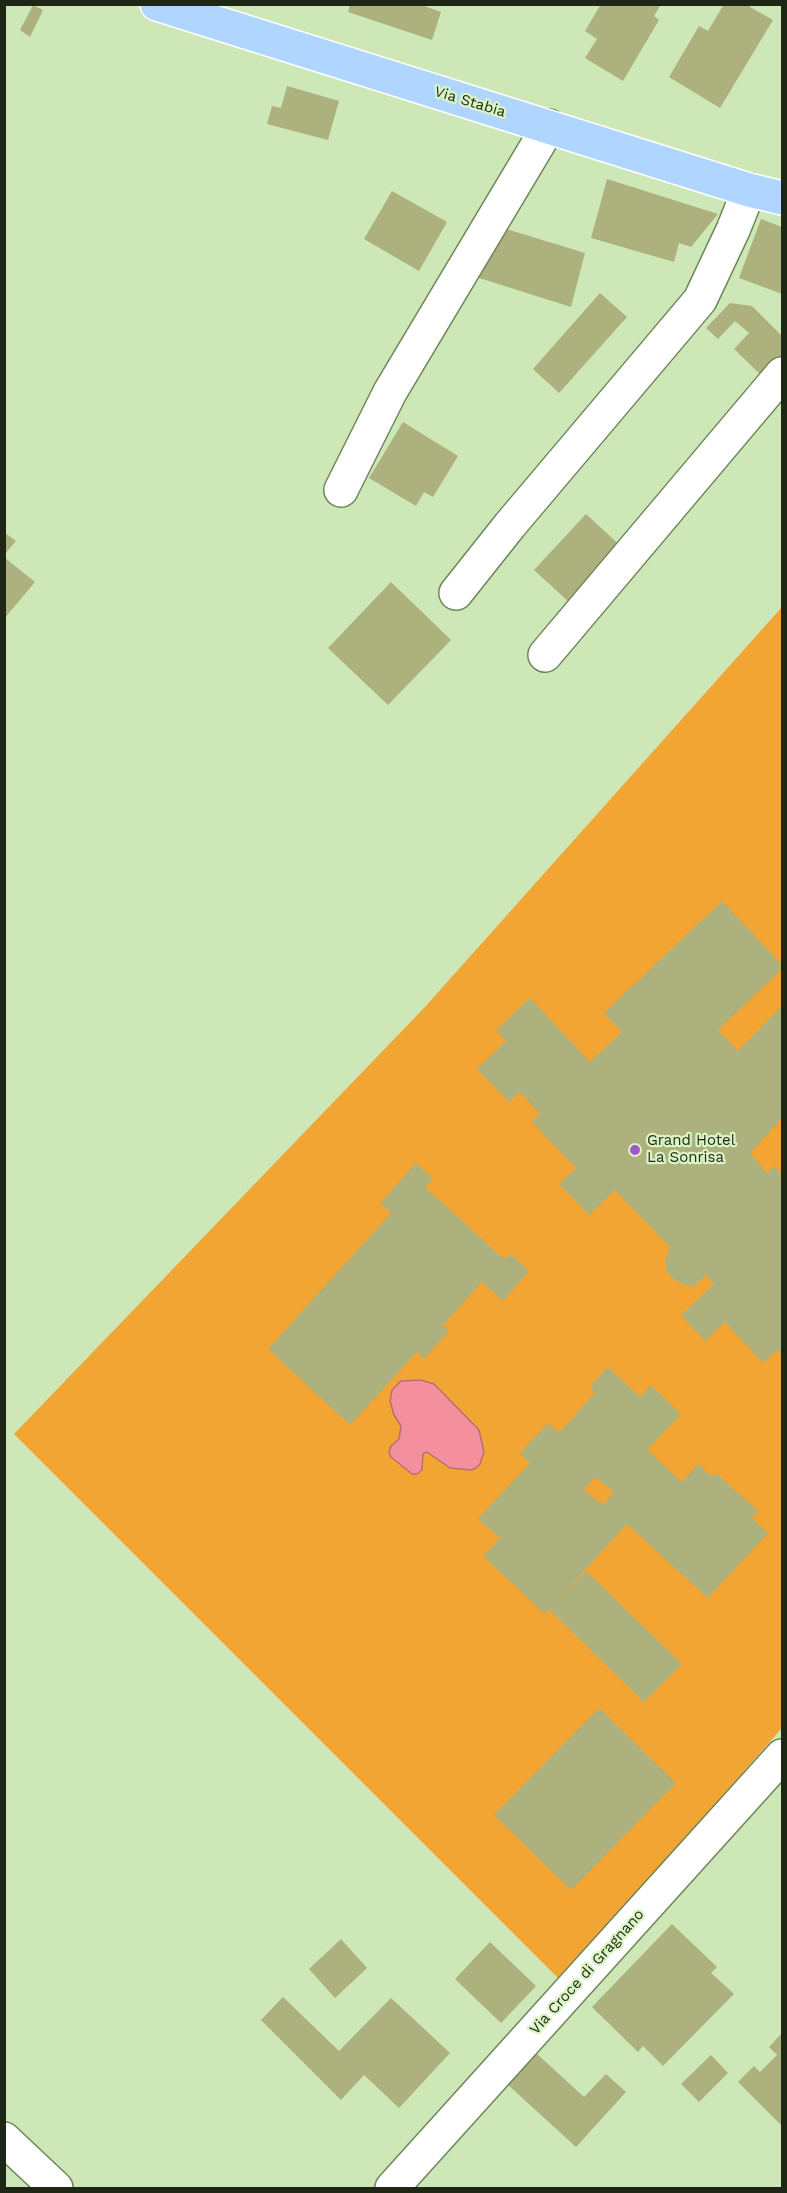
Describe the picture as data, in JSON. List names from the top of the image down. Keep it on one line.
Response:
{"streets":{"main road":["Via Stabia"],"street":["Via Croce di Gragnano"]},"places":["Grand Hotel La Sonrisa"]}
